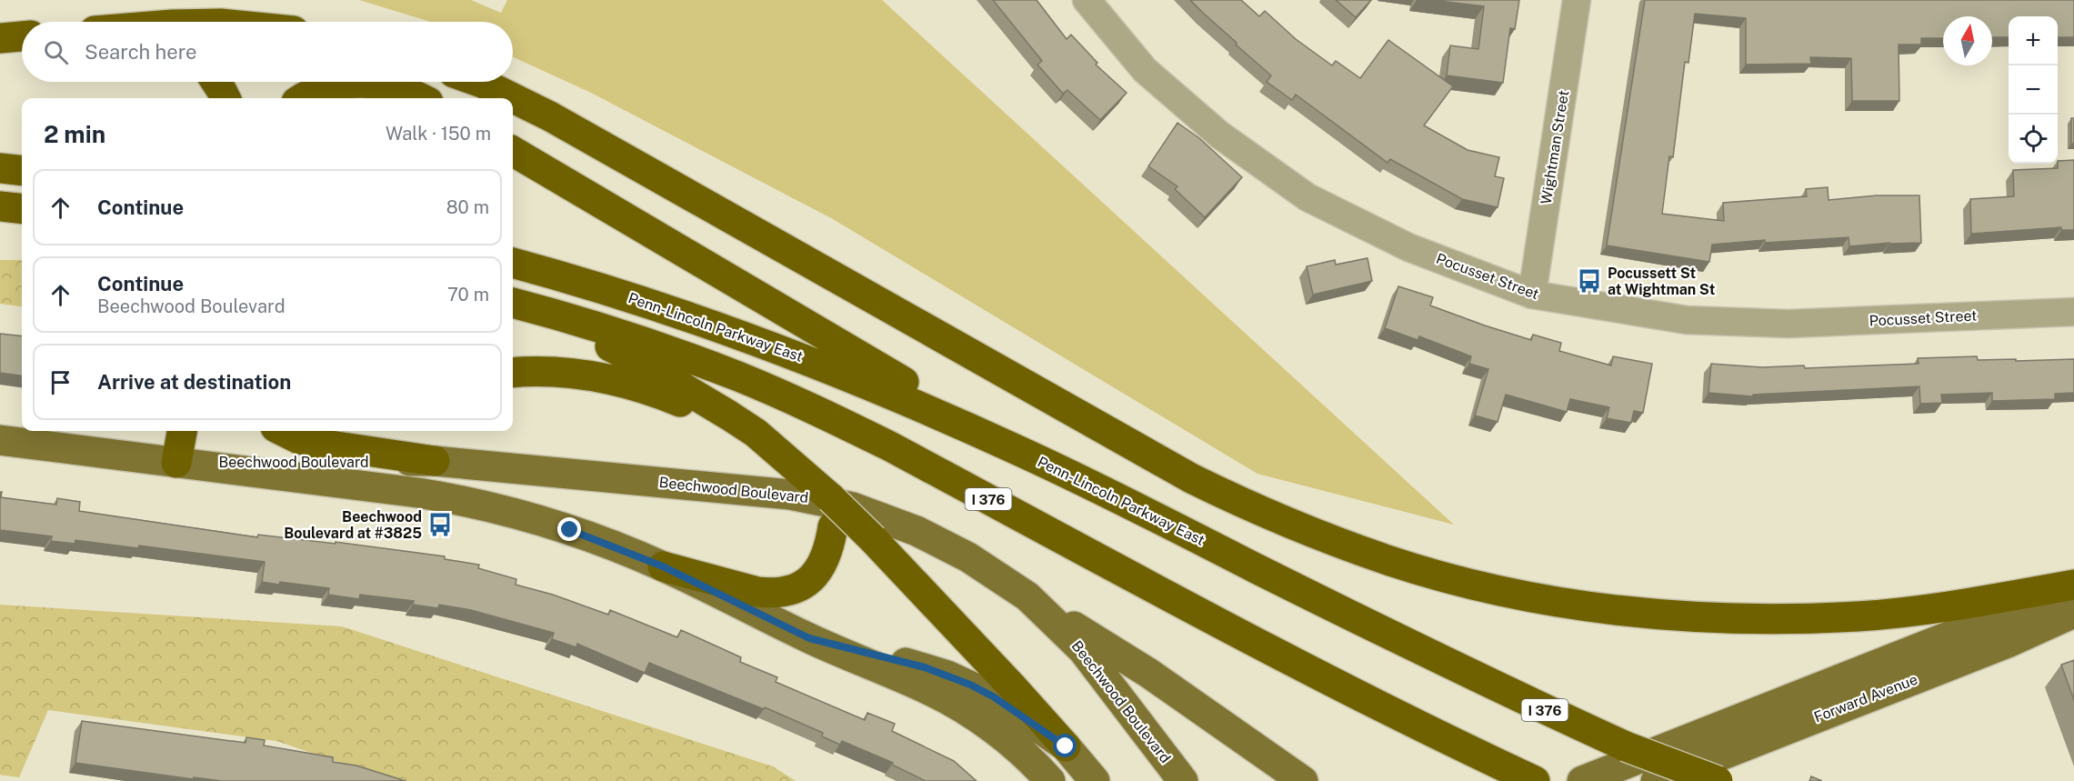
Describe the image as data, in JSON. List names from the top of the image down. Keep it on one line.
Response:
{"streets":{"highway":["Penn-Lincoln Parkway East","I 376"],"main road":["Beechwood Boulevard","Forward Avenue"],"street":["Wightman Street","Pocusset Street"]},"crossings":[["Wightman Street","Pocusset Street"]],"places":{"bus stop":["Pocussett St at Wightman St","Beechwood Boulevard at #3825"]},"north":"top","page":{"map_buttons":["+","−"],"search":"Search here","heading":["2 min","Walk · 150 m"],"list":[["Continue","80 m"],["Continue","Beechwood Boulevard","70 m"],"Arrive at destination"]}}
